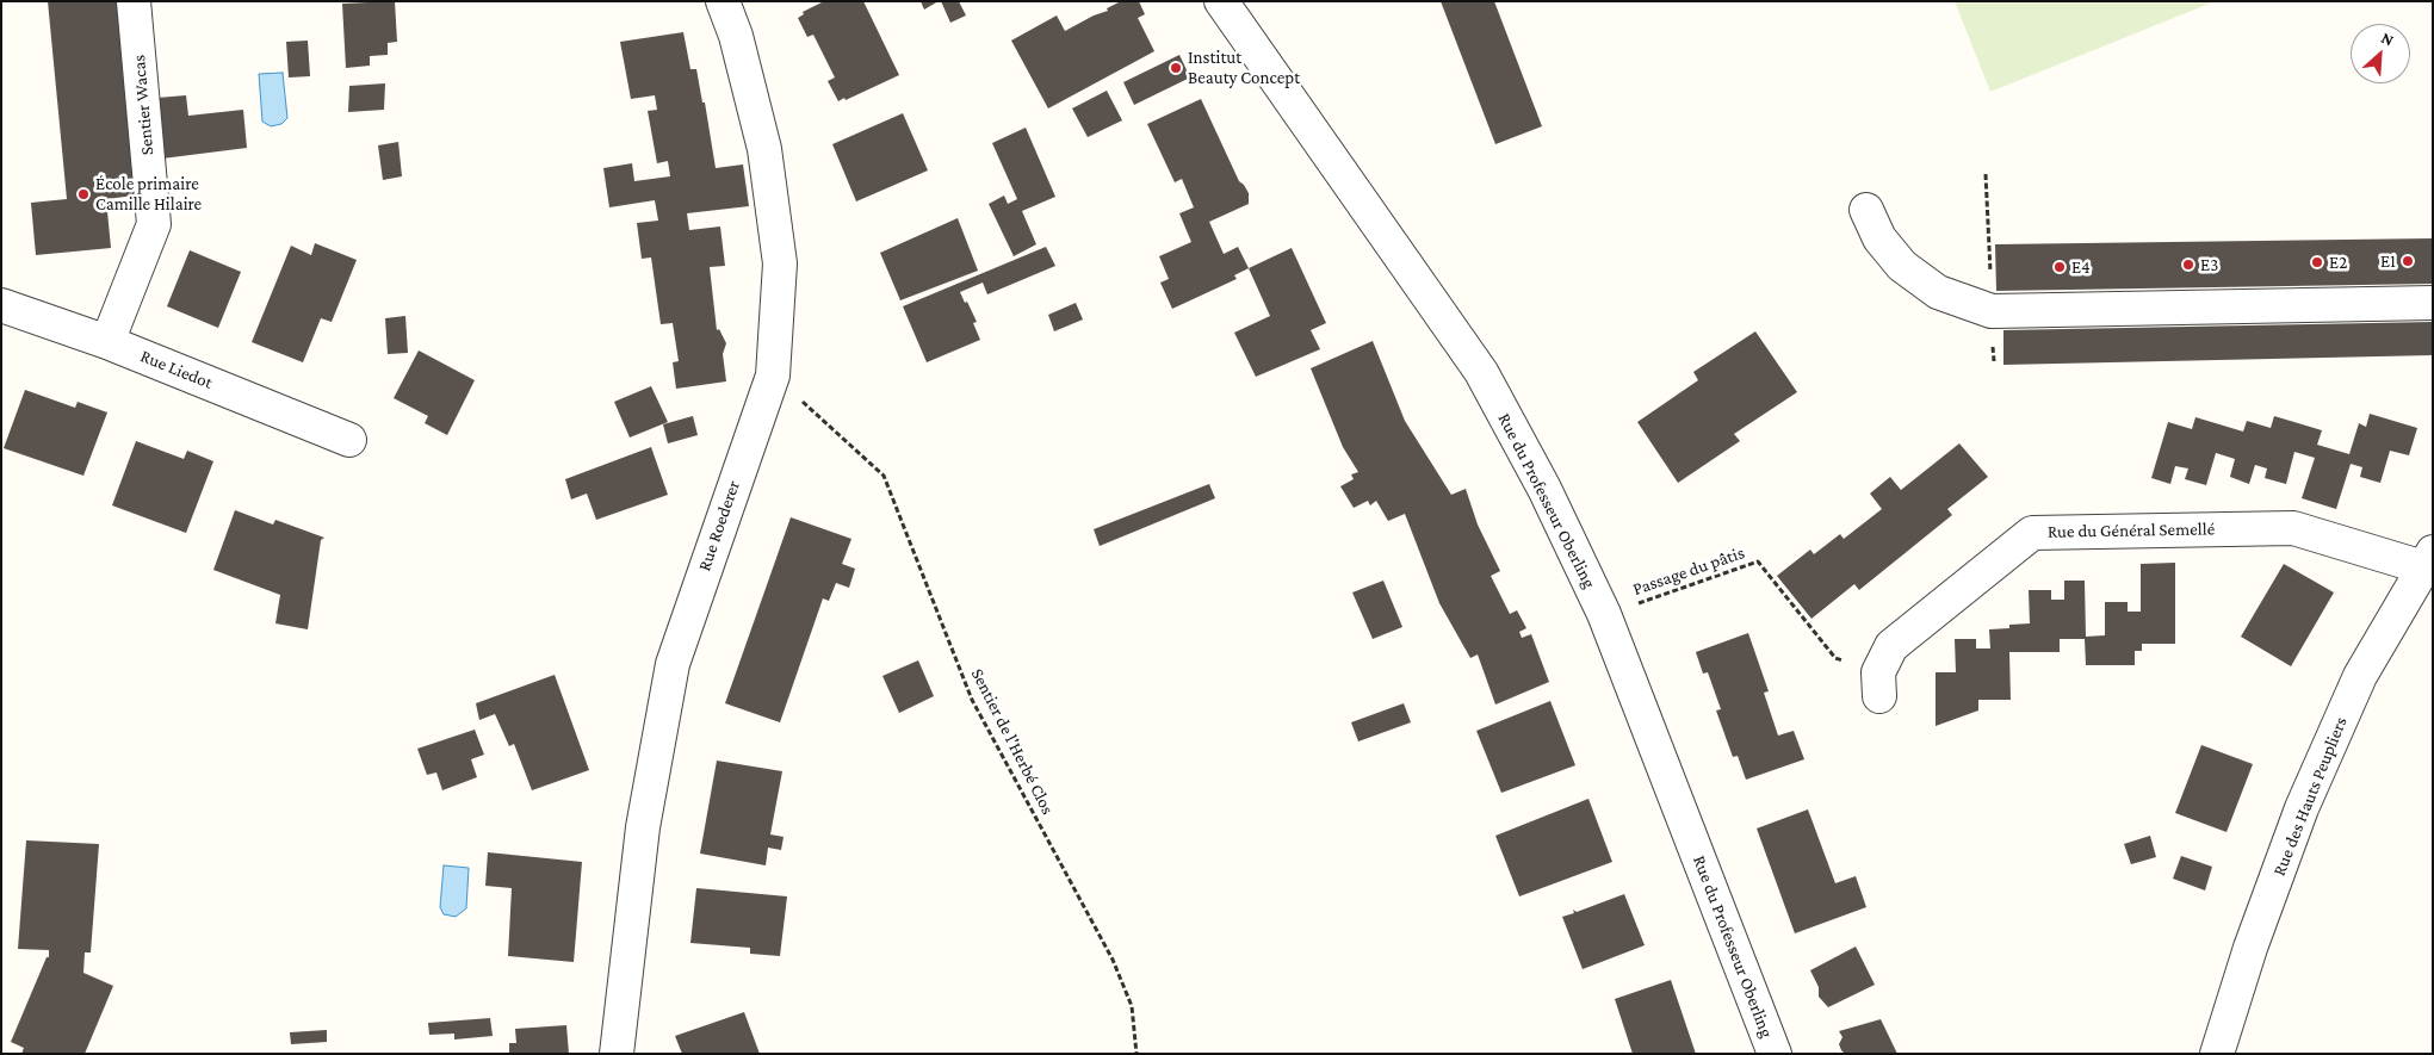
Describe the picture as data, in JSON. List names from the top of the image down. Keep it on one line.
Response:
{"streets":{"street":["Sentier Wacas","Rue Liedot","Rue du Professeur Oberling","Rue Roederer","Rue du Général Semellé","Rue des Hauts Peupliers"],"path":["Passage du pâtis","Sentier de l'Herbé Clos"]},"crossings":[["Sentier Wacas","Rue Liedot"],["Rue du Professeur Oberling","Passage du pâtis"],["Rue Roederer","Sentier de l'Herbé Clos"],["Rue du Général Semellé","Passage du pâtis"],["Rue du Général Semellé","Rue des Hauts Peupliers"]],"places":["Institut Beauty Concept","École primaire Camille Hilaire","E1","E2","E3","E4"],"north":"top right"}
